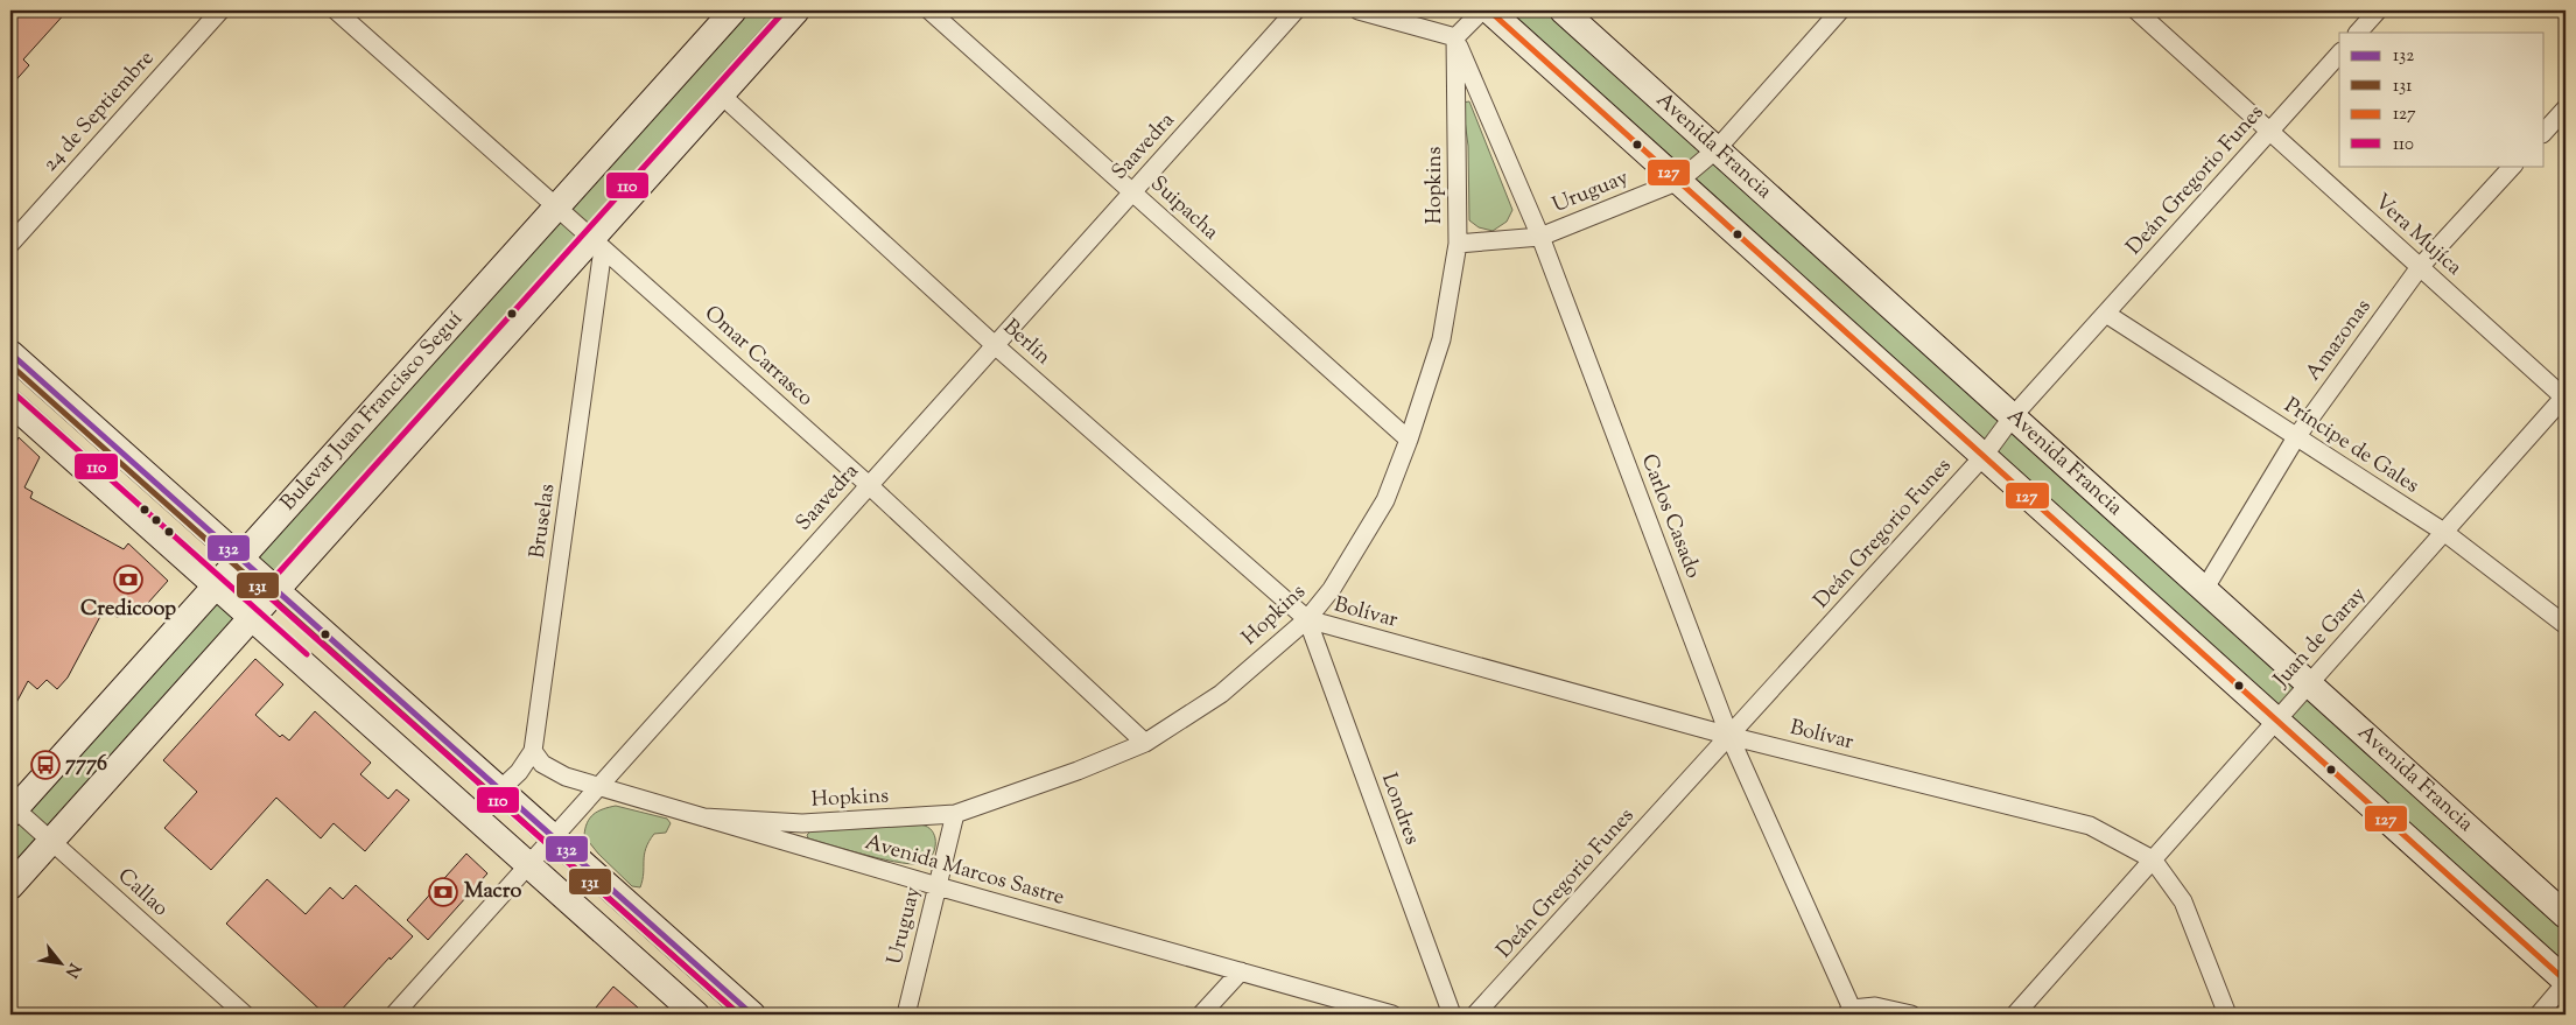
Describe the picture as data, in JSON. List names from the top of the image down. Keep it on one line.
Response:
{"streets":{"main road":["Avenida Francia","Bulevar Juan Francisco Seguí"],"street":["24 de Septiembre","Saavedra","Deán Gregorio Funes","Hopkins","Uruguay","Suipacha","Vera Mujíca","Amazonas","Berlín","Omar Carrasco","Príncipe de Gales","Carlos Casado","Bruselas","Bolívar","Juan de Garay","Londres","Avenida Marcos Sastre","Callao"]},"crossings":[["Saavedra","Suipacha"],["Saavedra","Berlín"],["Saavedra","Omar Carrasco"],["Saavedra","Avenida Marcos Sastre"],["Avenida Francia","Deán Gregorio Funes"],["Avenida Francia","Uruguay"],["Avenida Francia","Amazonas"],["Avenida Francia","Juan de Garay"],["Deán Gregorio Funes","Vera Mujíca"],["Deán Gregorio Funes","Príncipe de Gales"],["Deán Gregorio Funes","Carlos Casado"],["Deán Gregorio Funes","Bolívar"],["Hopkins","Uruguay"],["Hopkins","Suipacha"],["Hopkins","Berlín"],["Hopkins","Omar Carrasco"],["Hopkins","Carlos Casado"],["Hopkins","Bolívar"],["Hopkins","Londres"],["Hopkins","Avenida Marcos Sastre"],["Uruguay","Carlos Casado"],["Uruguay","Avenida Marcos Sastre"],["Vera Mujíca","Amazonas"],["Vera Mujíca","Juan de Garay"],["Amazonas","Príncipe de Gales"],["Berlín","Bolívar"],["Berlín","Londres"],["Omar Carrasco","Bulevar Juan Francisco Seguí"],["Omar Carrasco","Bruselas"],["Bulevar Juan Francisco Seguí","Callao"],["Príncipe de Gales","Juan de Garay"],["Carlos Casado","Bolívar"],["Bruselas","Avenida Marcos Sastre"],["Bolívar","Juan de Garay"],["Bolívar","Londres"]],"places":{"bank":["Credicoop","Macro"],"bus stop":["7776"]},"lines":["transit line 127","transit line 110","transit line 132","transit line 131"],"legend":["132","131","127","110"],"north":"bottom right"}
